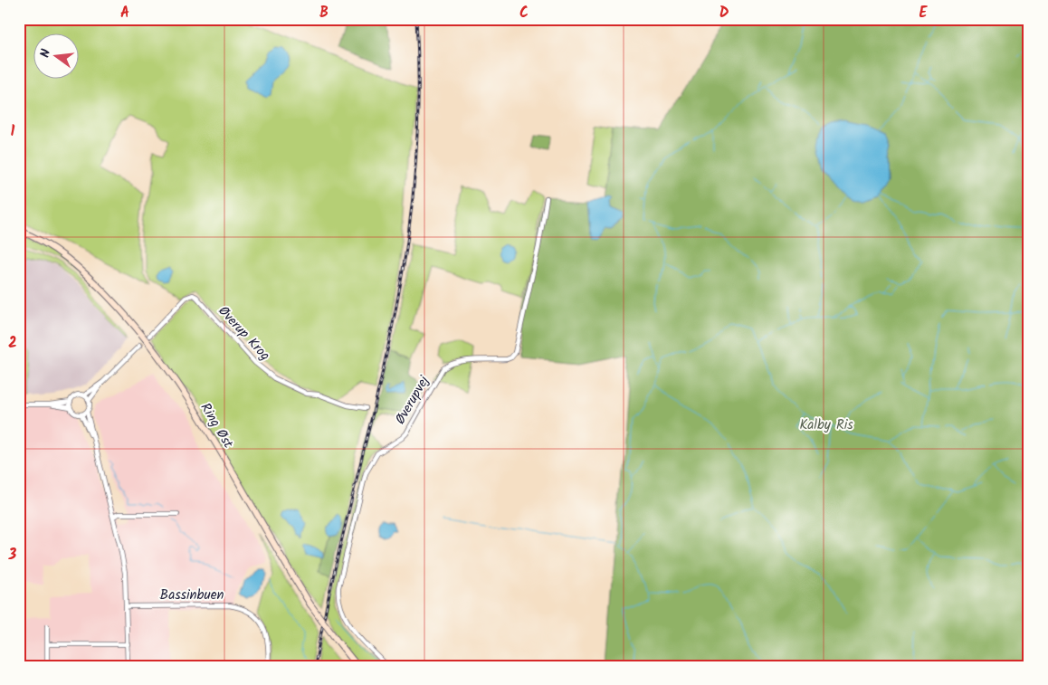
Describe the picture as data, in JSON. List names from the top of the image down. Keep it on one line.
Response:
{"streets":{"main road":["Ring Øst"],"street":["Øverup Krog","Øverupvej","Bassinbuen"]},"parks":["Kalby Ris"],"north":"left","grid":{"columns":["A","B","C","D","E"],"rows":["1","2","3"]}}
